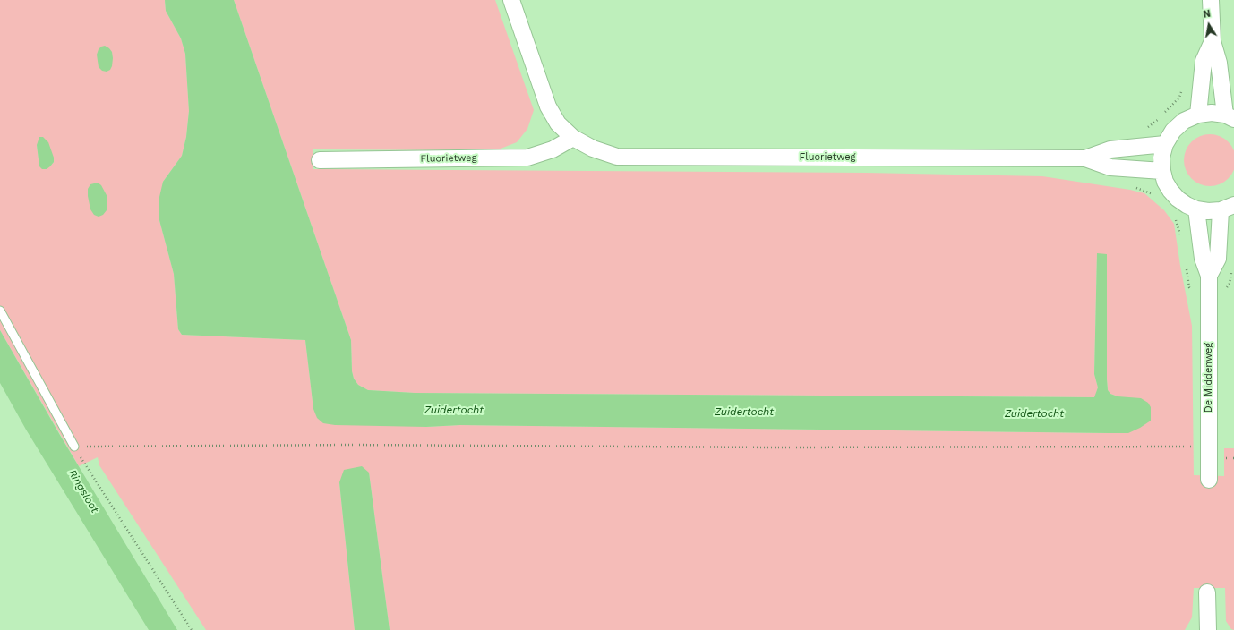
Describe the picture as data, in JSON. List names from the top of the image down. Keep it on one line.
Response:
{"streets":{"street":["Fluorietweg","De Middenweg"]},"water":["Zuidertocht","Ringsloot"],"north":"top"}
